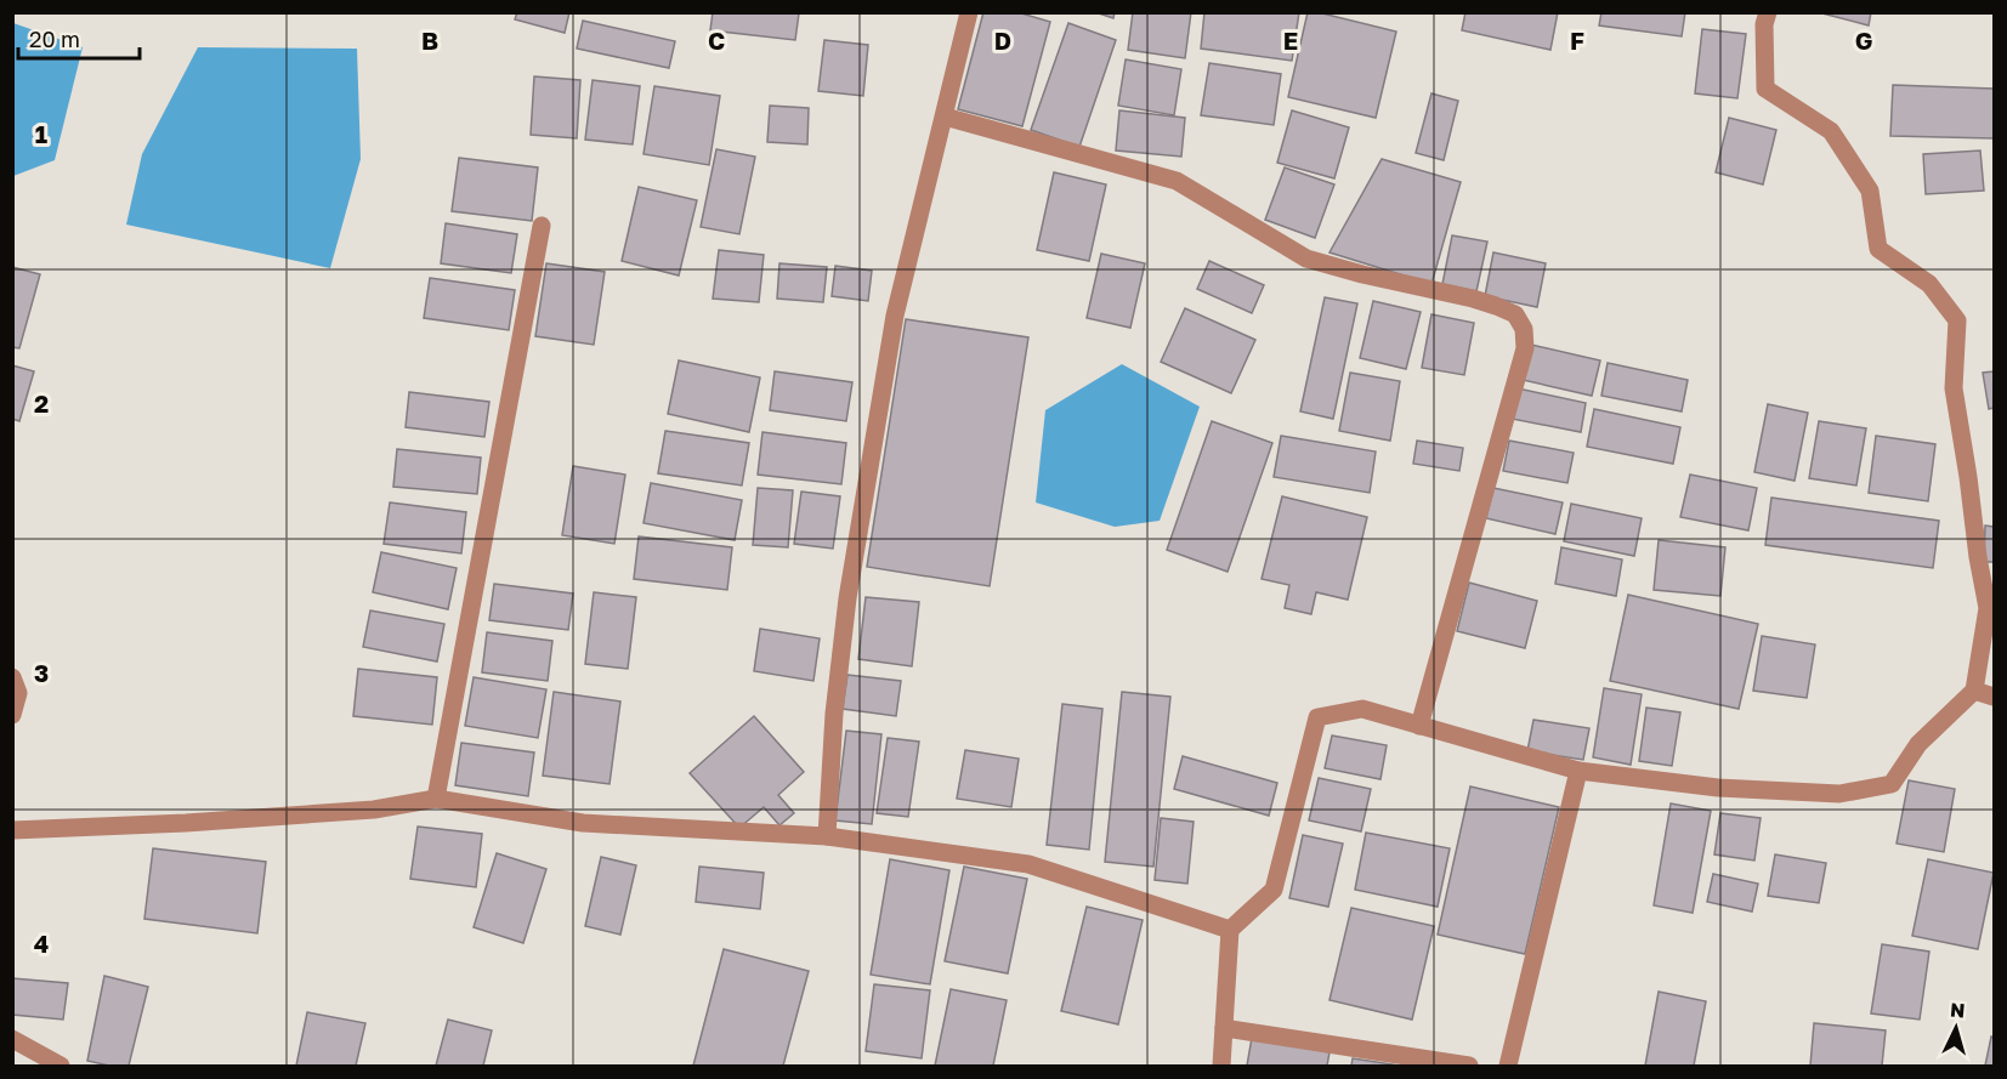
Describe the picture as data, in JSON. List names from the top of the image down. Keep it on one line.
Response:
{"scale_bar":"20 m","north":"top","grid":{"columns":["B","C","D","E","F","G"],"rows":["1","2","3","4"]}}
